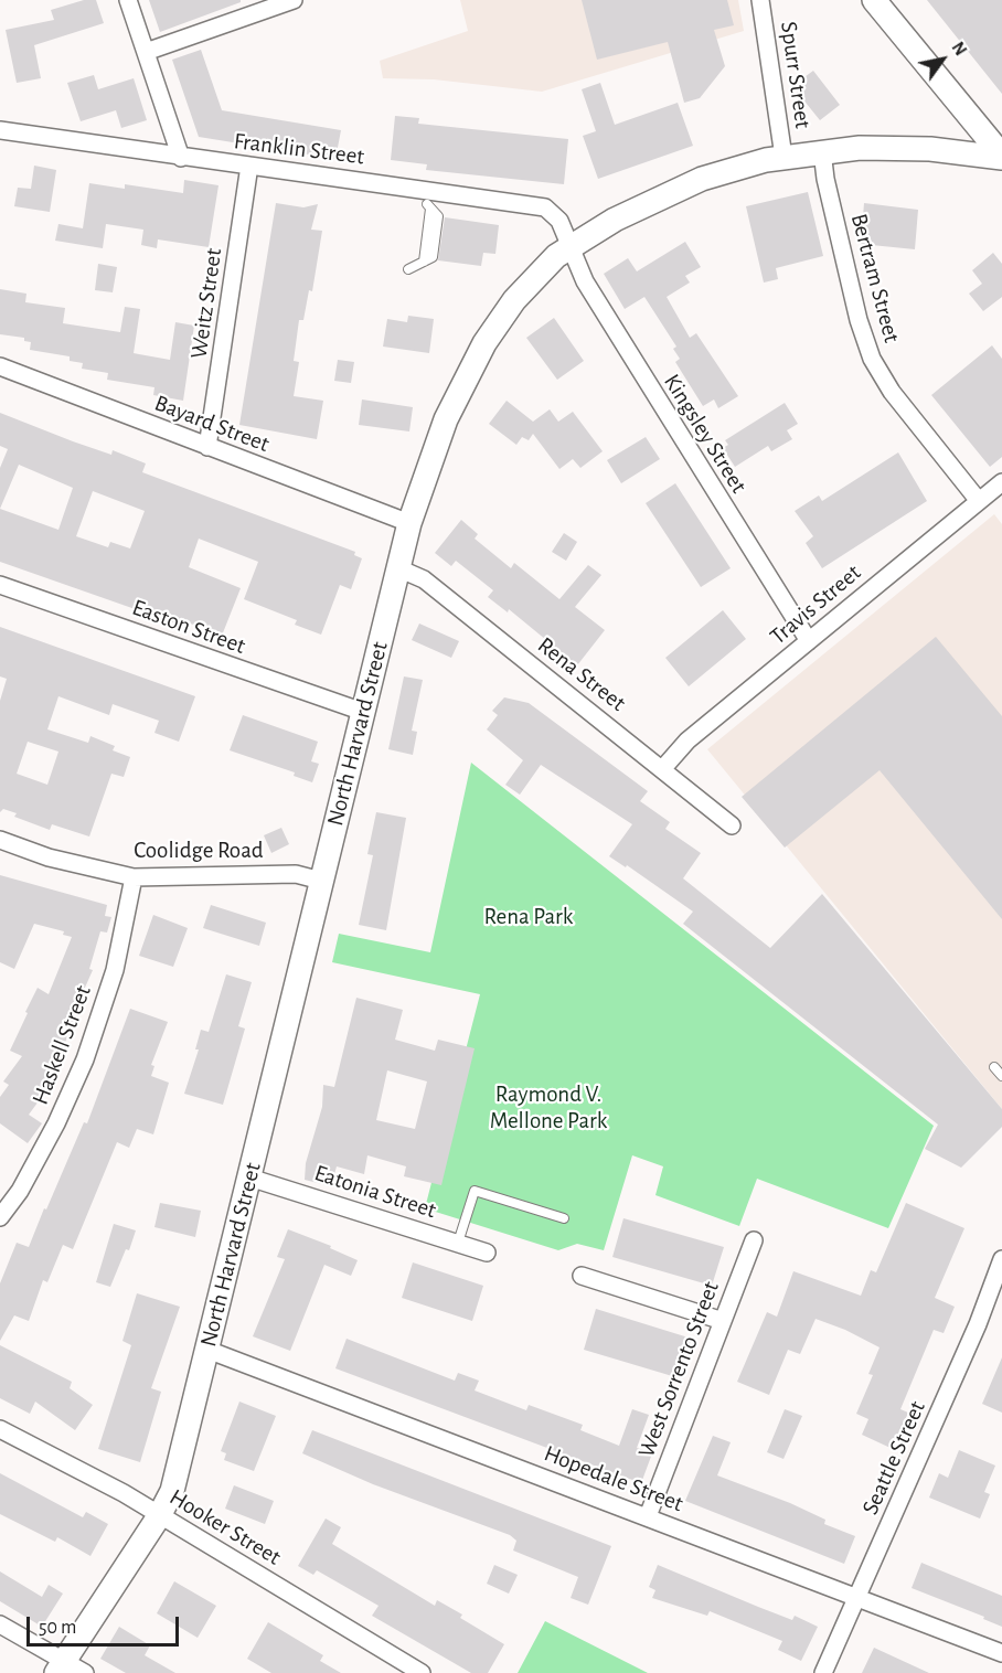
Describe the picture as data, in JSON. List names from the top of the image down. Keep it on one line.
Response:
{"streets":{"main road":["North Harvard Street"],"street":["Spurr Street","Franklin Street","Bertram Street","Weitz Street","Bayard Street","Kingsley Street","Travis Street","Easton Street","Rena Street","Coolidge Road","Haskell Street","Eatonia Street","West Sorrento Street","Seattle Street","Hopedale Street","Hooker Street"]},"crossings":[["Spurr Street","North Harvard Street"],["Franklin Street","Weitz Street"],["Franklin Street","Kingsley Street"],["Franklin Street","North Harvard Street"],["Bertram Street","Travis Street"],["Bertram Street","North Harvard Street"],["Weitz Street","Bayard Street"],["Bayard Street","North Harvard Street"],["Kingsley Street","Travis Street"],["Kingsley Street","North Harvard Street"],["Travis Street","Rena Street"],["Easton Street","North Harvard Street"],["Rena Street","North Harvard Street"],["North Harvard Street","Coolidge Road"],["North Harvard Street","Eatonia Street"],["North Harvard Street","Hopedale Street"],["North Harvard Street","Hooker Street"],["Coolidge Road","Haskell Street"],["West Sorrento Street","Hopedale Street"],["Seattle Street","Hopedale Street"]],"parks":["Rena Park","Raymond V. Mellone Park"],"scale_bar":"50 m","north":"top right"}
